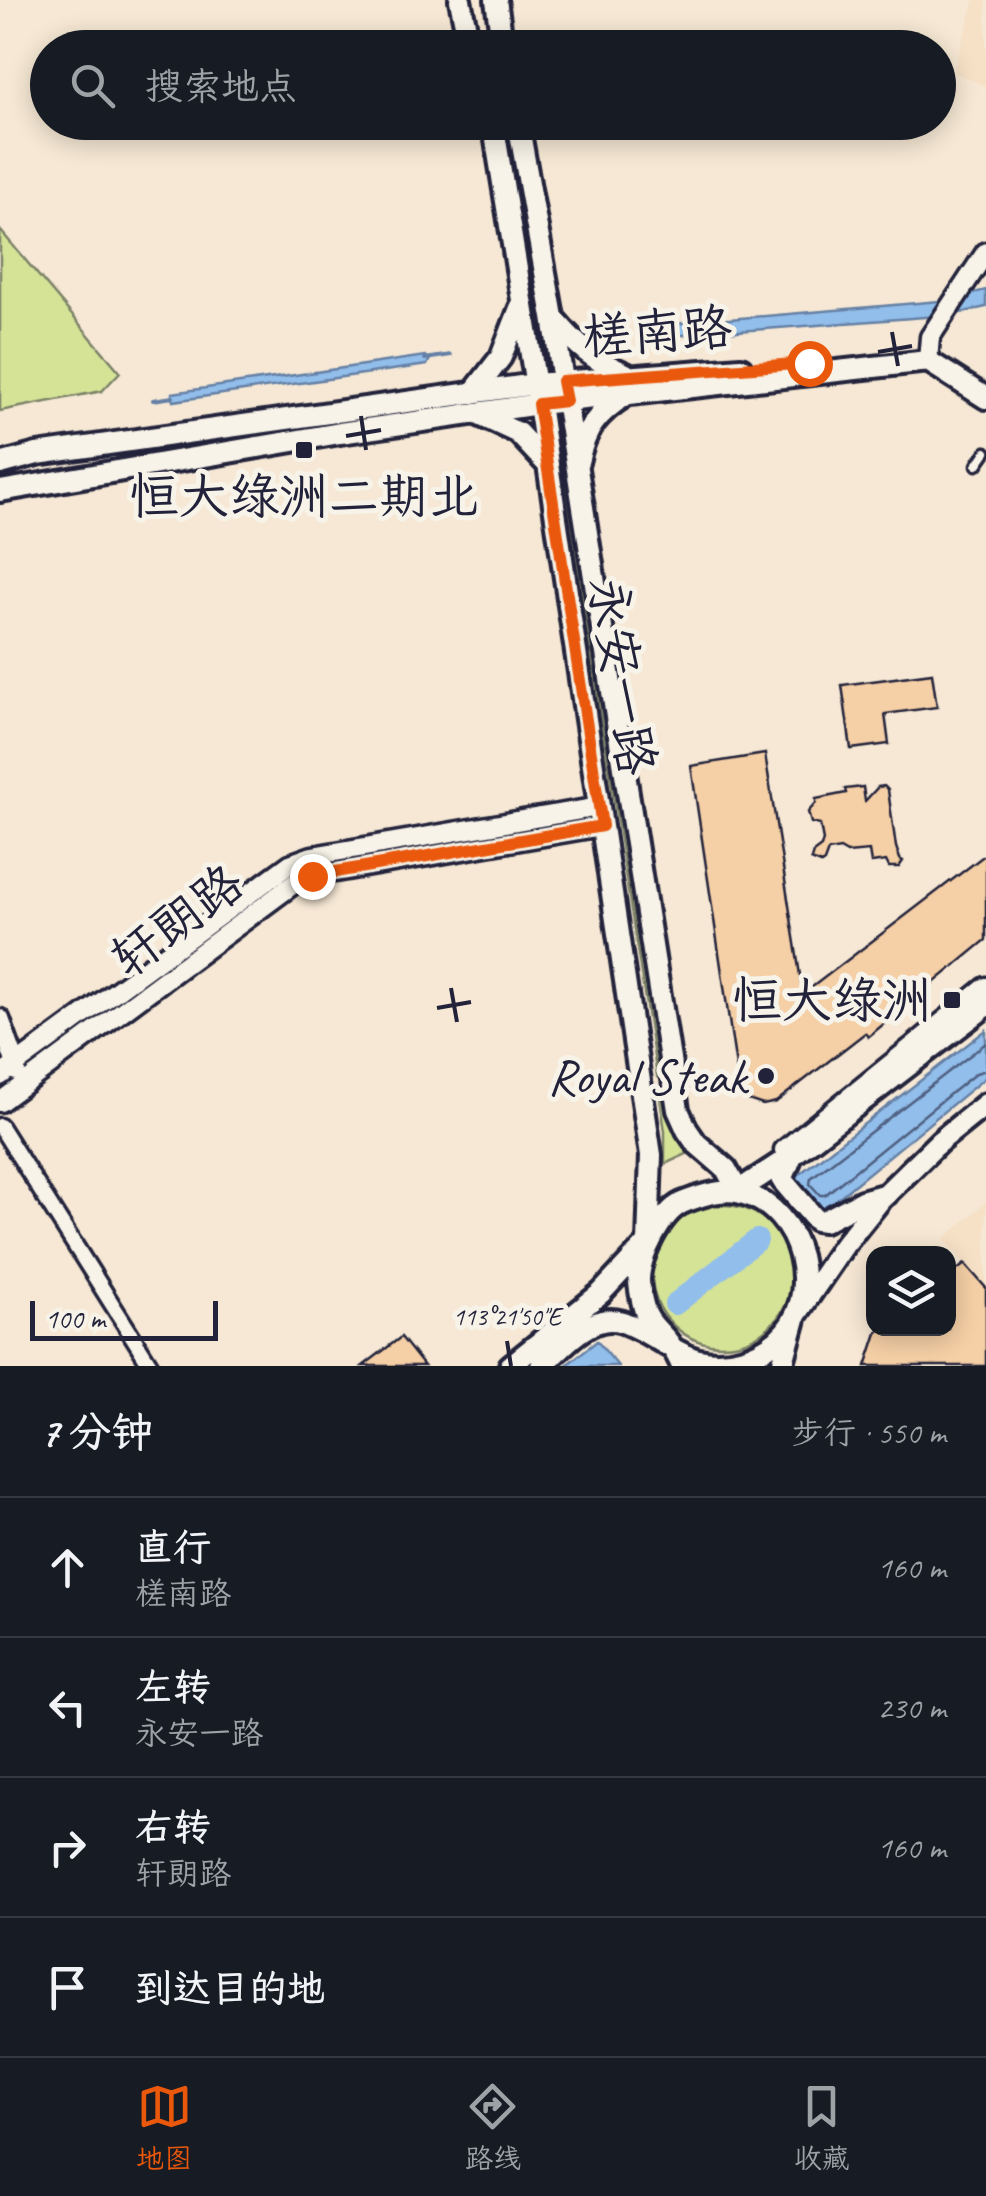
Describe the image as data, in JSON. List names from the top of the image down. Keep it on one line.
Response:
{"streets":{"main road":["槎南路","永安一路"],"street":["轩朗路"]},"crossings":[["槎南路","永安一路"],["永安一路","轩朗路"]],"places":{"transit":["恒大绿洲二期北","恒大绿洲"],"other":["Royal Steak"]},"scale_bar":"100 m","page":{"search":"搜索地点","scale":"100 m","heading":["7 分钟","步行 · 550 m"],"list":[["直行","槎南路","160 m"],["左转","永安一路","230 m"],["右转","轩朗路","160 m"],"到达目的地"],"nav":["地图","路线","收藏"]},"coordinates":["113°21'50\"E"]}
